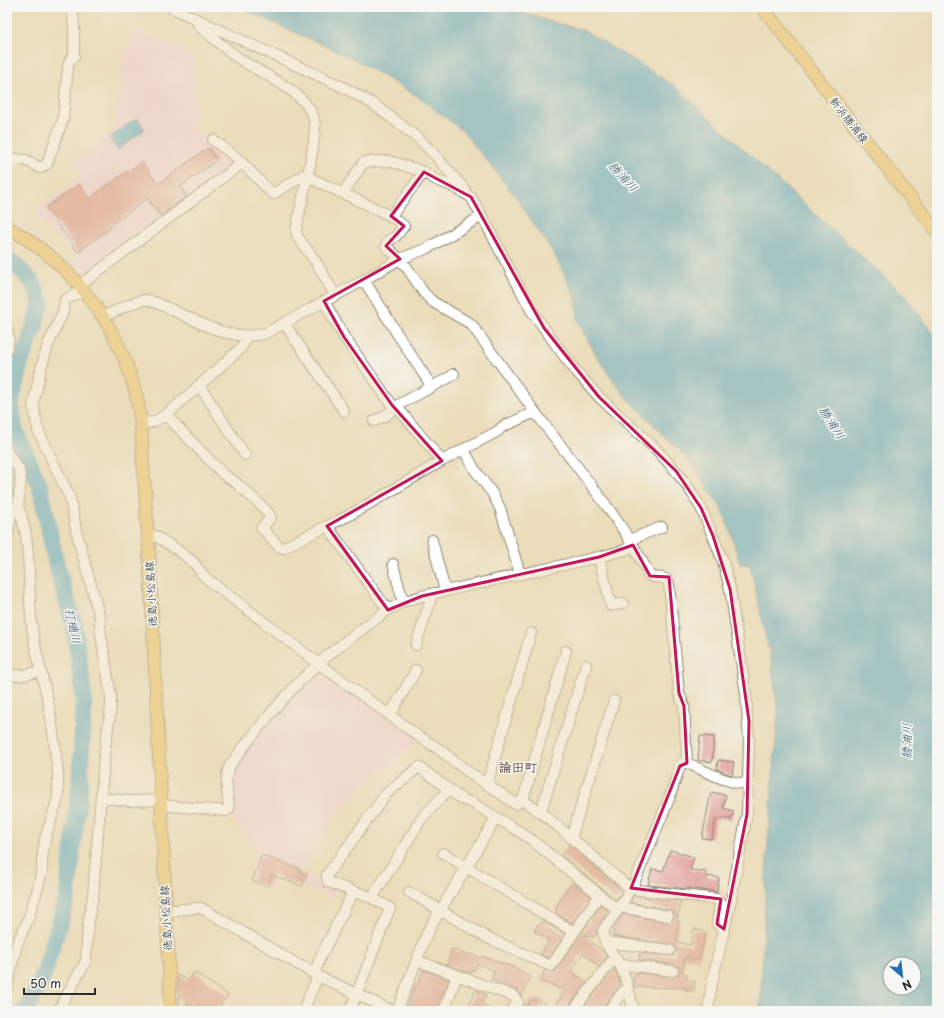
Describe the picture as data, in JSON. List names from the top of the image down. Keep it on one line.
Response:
{"streets":{"main road":["新浜勝浦線","徳島小松島線"]},"districts":["論田町"],"water":["勝浦川","打樋川"],"scale_bar":"50 m","north":"bottom right"}
